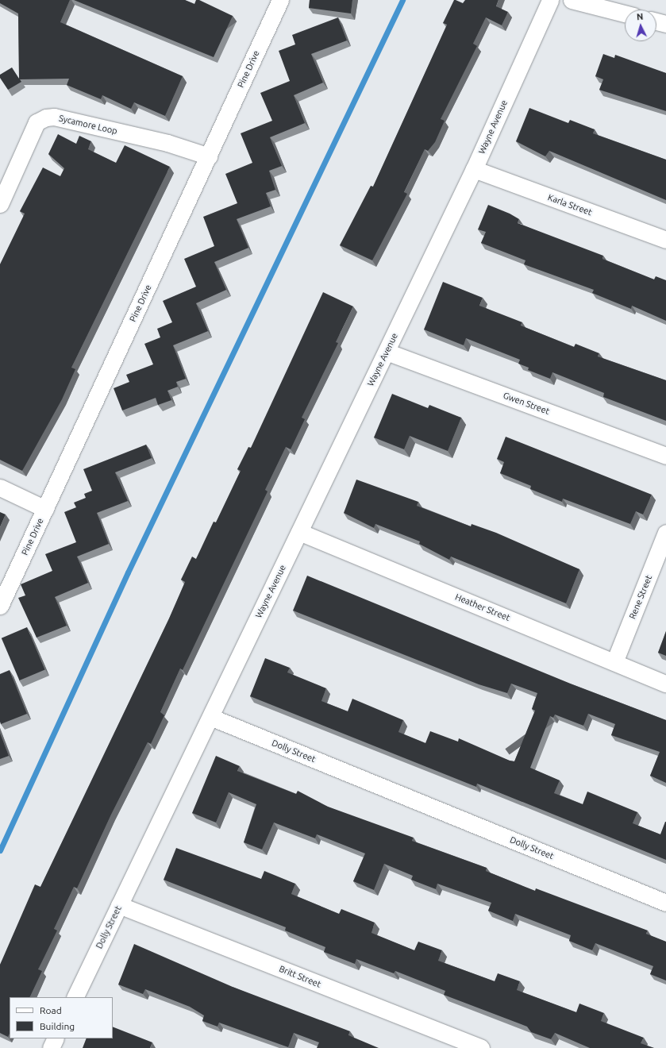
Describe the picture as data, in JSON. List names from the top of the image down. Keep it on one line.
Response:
{"streets":{"street":["Pine Drive","Sycamore Loop","Wayne Avenue","Karla Street","Gwen Street","Rene Street","Heather Street","Dolly Street","Britt Street"]},"crossings":[["Pine Drive","Sycamore Loop"],["Wayne Avenue","Karla Street"],["Wayne Avenue","Gwen Street"],["Wayne Avenue","Heather Street"],["Wayne Avenue","Dolly Street"],["Rene Street","Heather Street"],["Dolly Street","Britt Street"]],"legend":["Road","Building"],"north":"top"}
